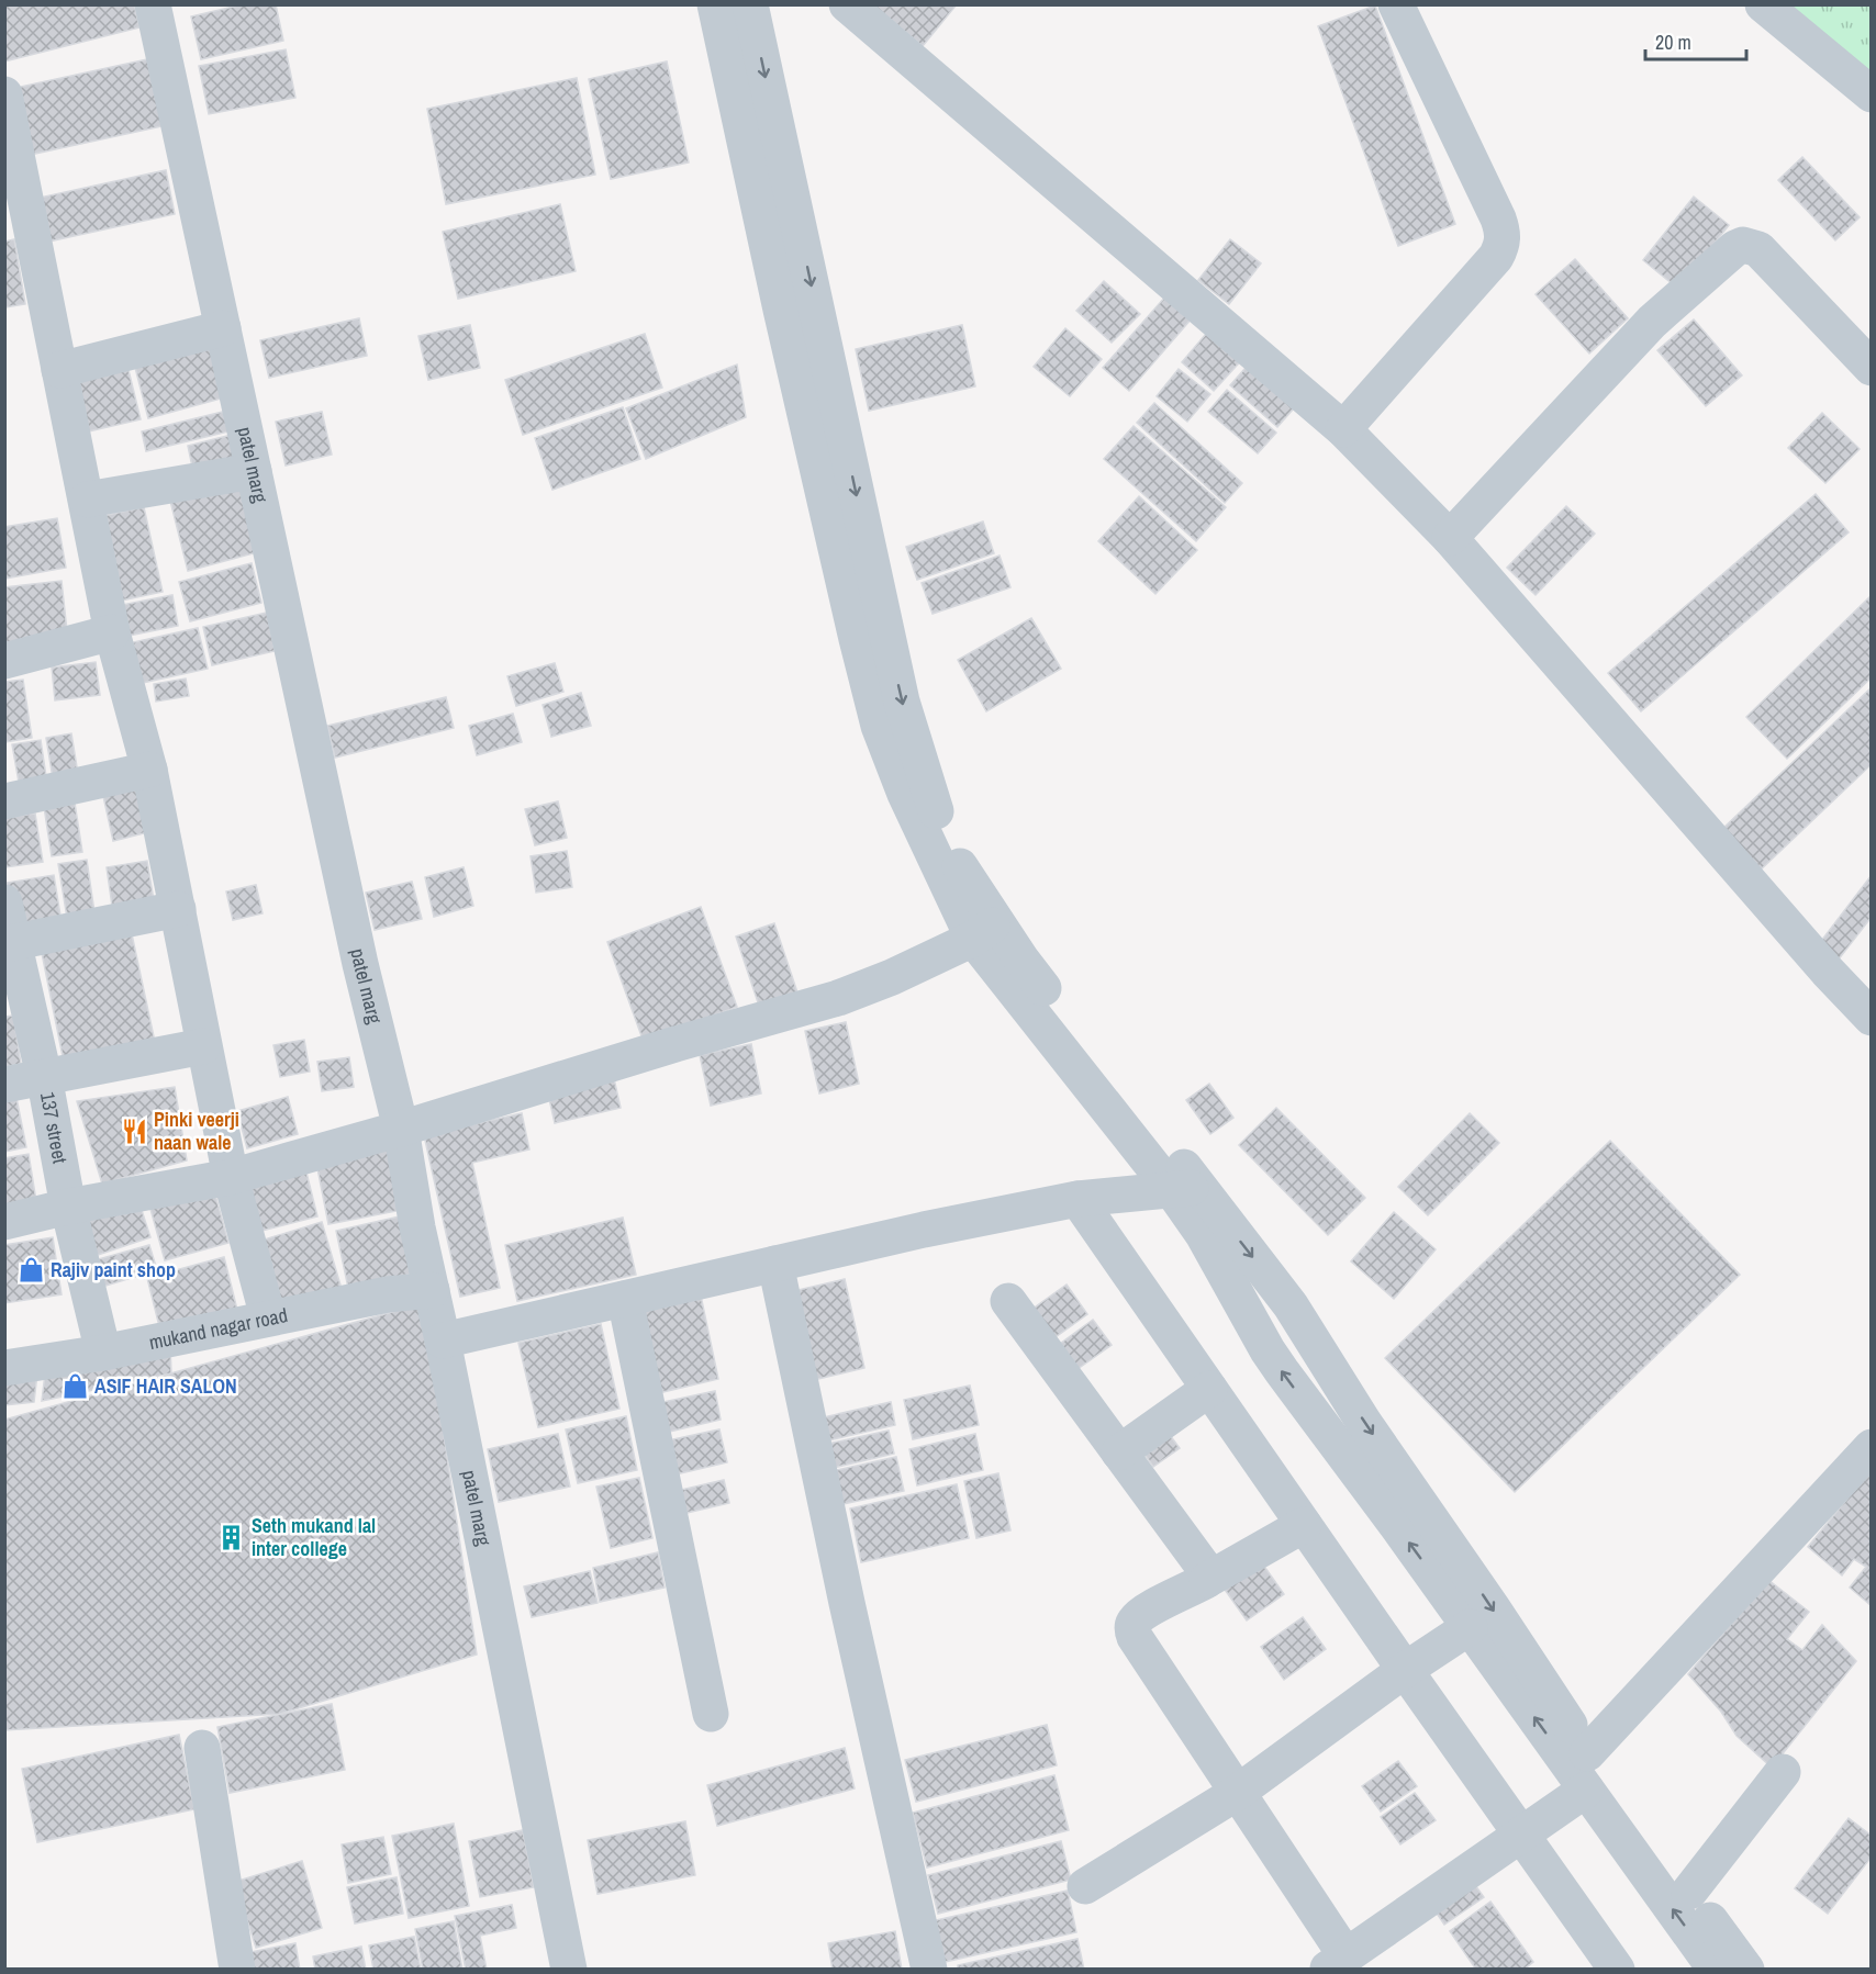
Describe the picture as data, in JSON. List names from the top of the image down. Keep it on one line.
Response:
{"streets":{"street":["patel marg","137 street","mukand nagar road"]},"crossings":[["patel marg","mukand nagar road"],["137 street","mukand nagar road"]],"places":{"restaurant":["Pinki veerji naan wale"],"shop":["Rajiv paint shop","ASIF HAIR SALON"],"building":["Seth mukand lal inter college"]},"scale_bar":"20 m"}
